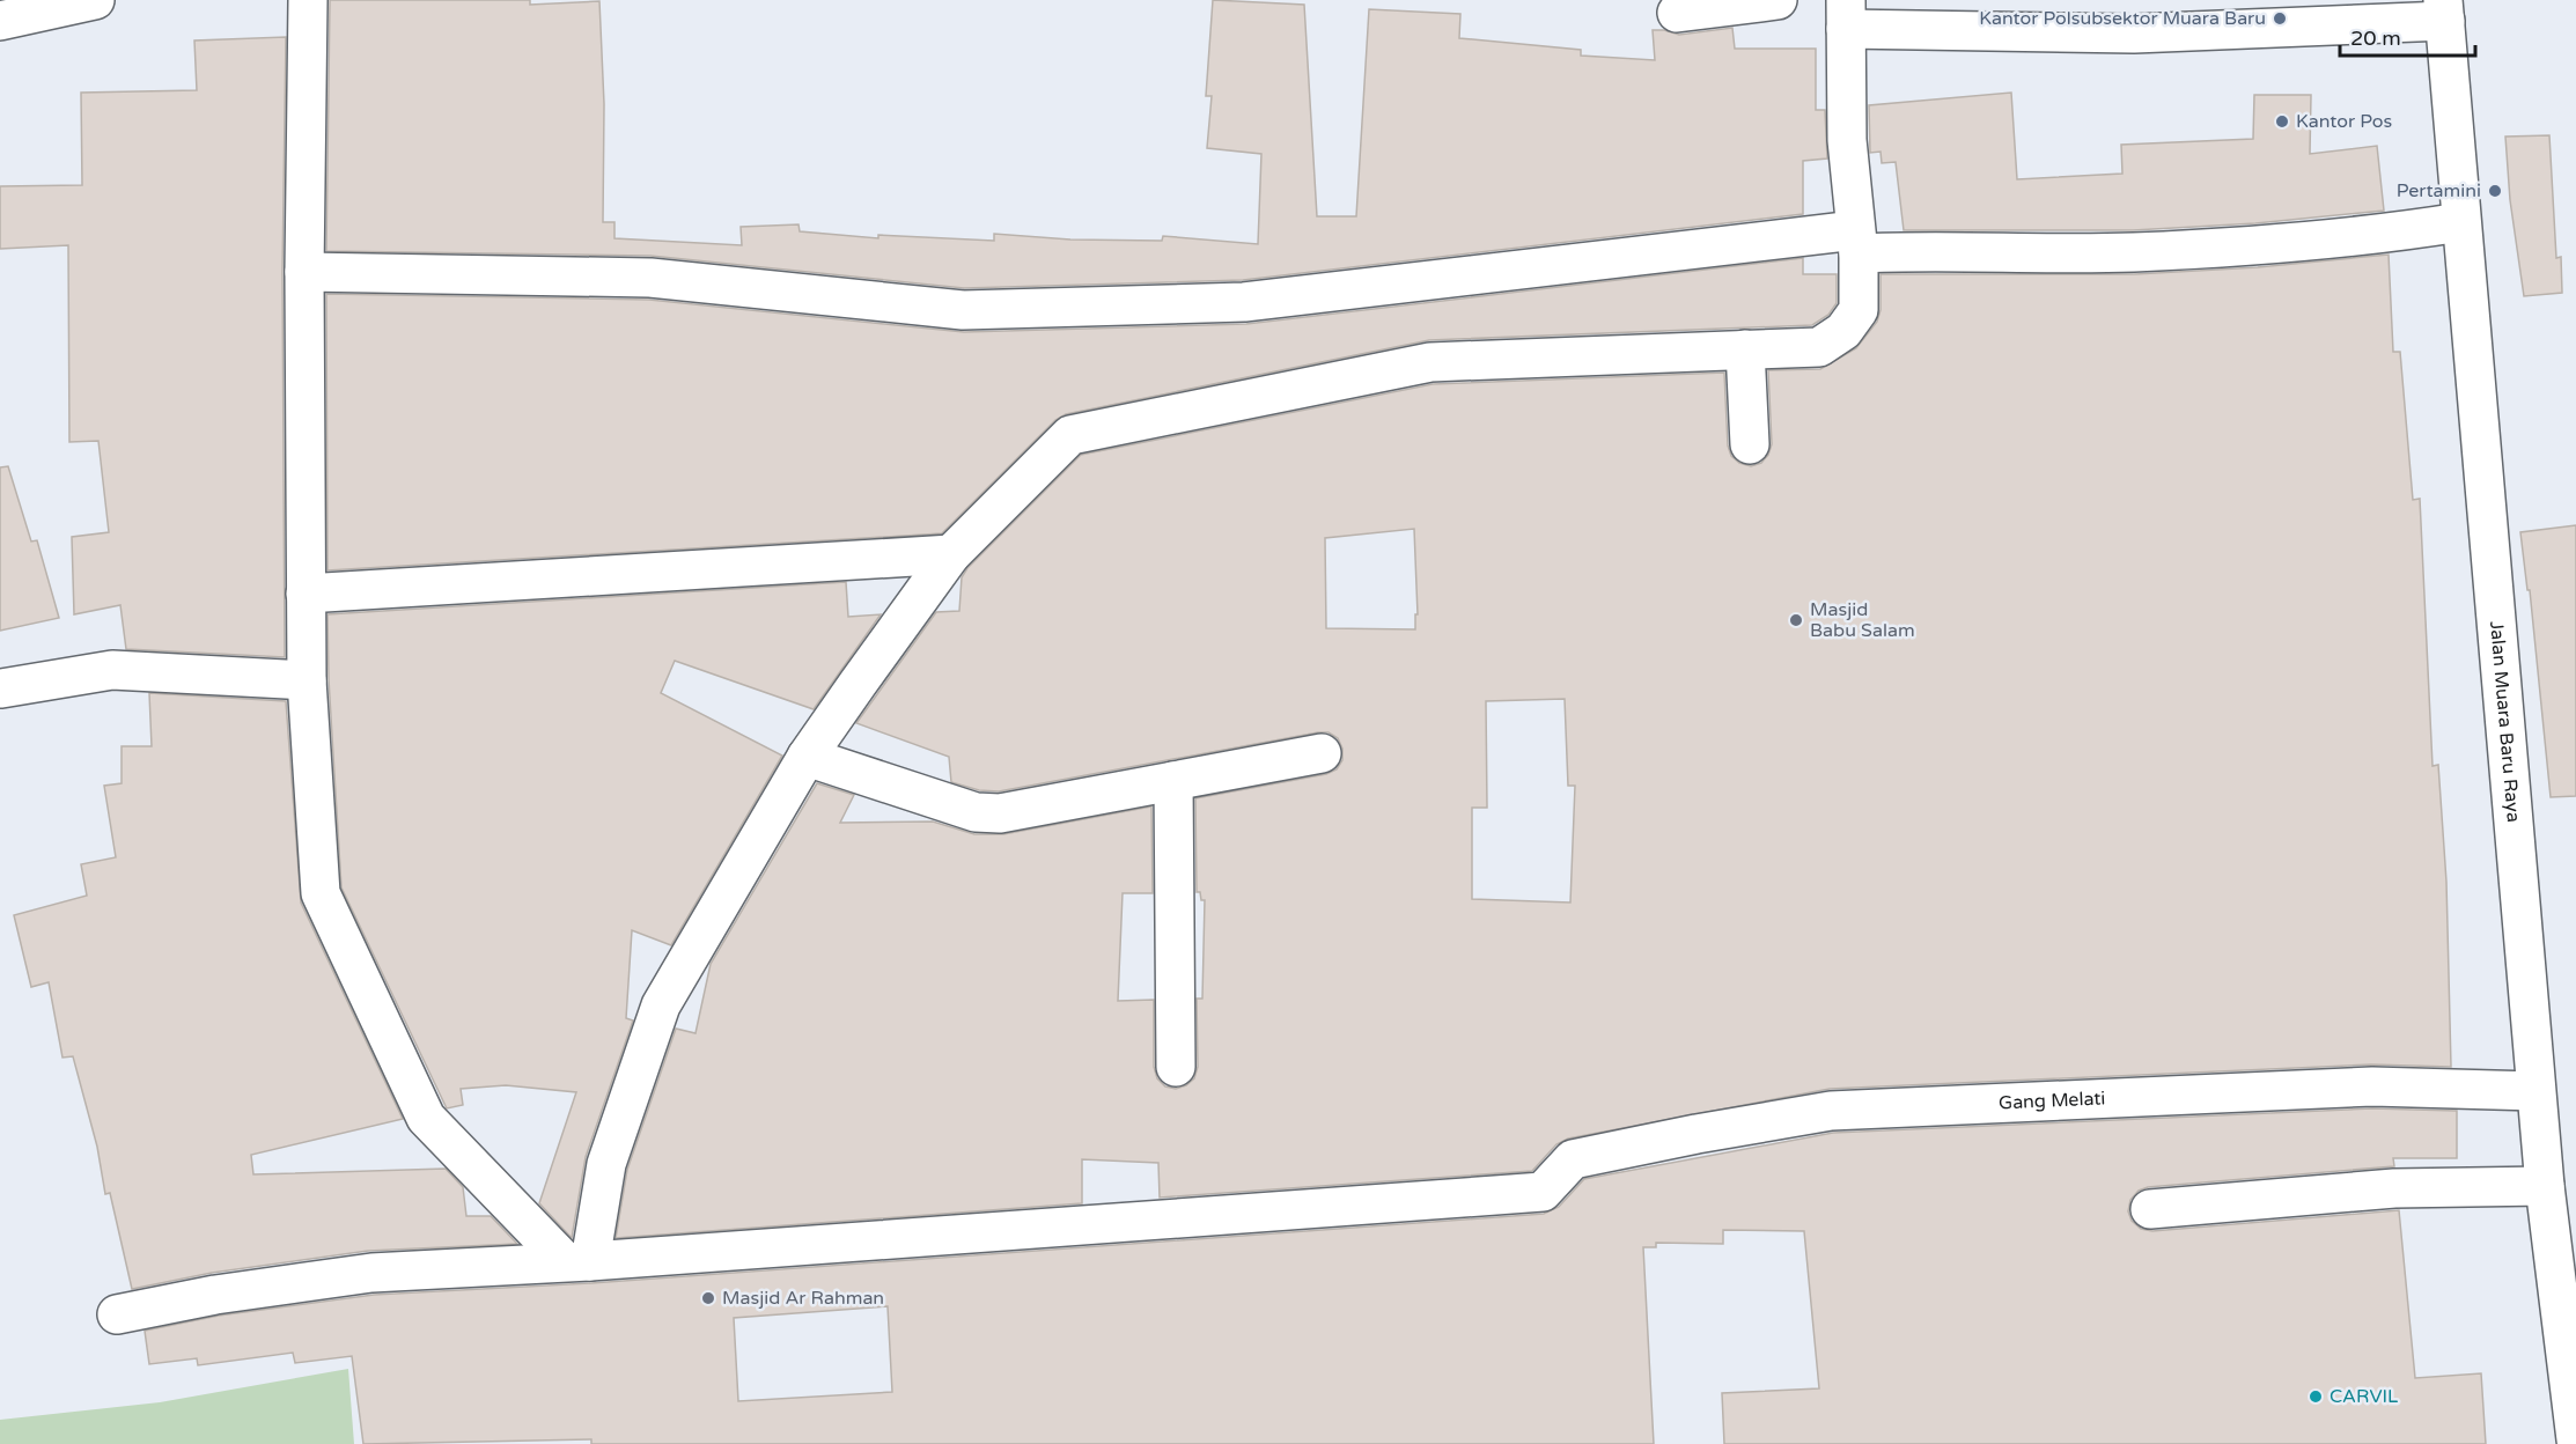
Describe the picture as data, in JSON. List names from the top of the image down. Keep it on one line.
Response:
{"streets":{"street":["Jalan Muara Baru Raya","Gang Melati"]},"crossings":[["Jalan Muara Baru Raya","Gang Melati"]],"places":["Kantor Polsubsektor Muara Baru","Kantor Pos","Pertamini","Masjid Babu Salam","Masjid Ar Rahman","CARVIL"],"scale_bar":"20 m"}
